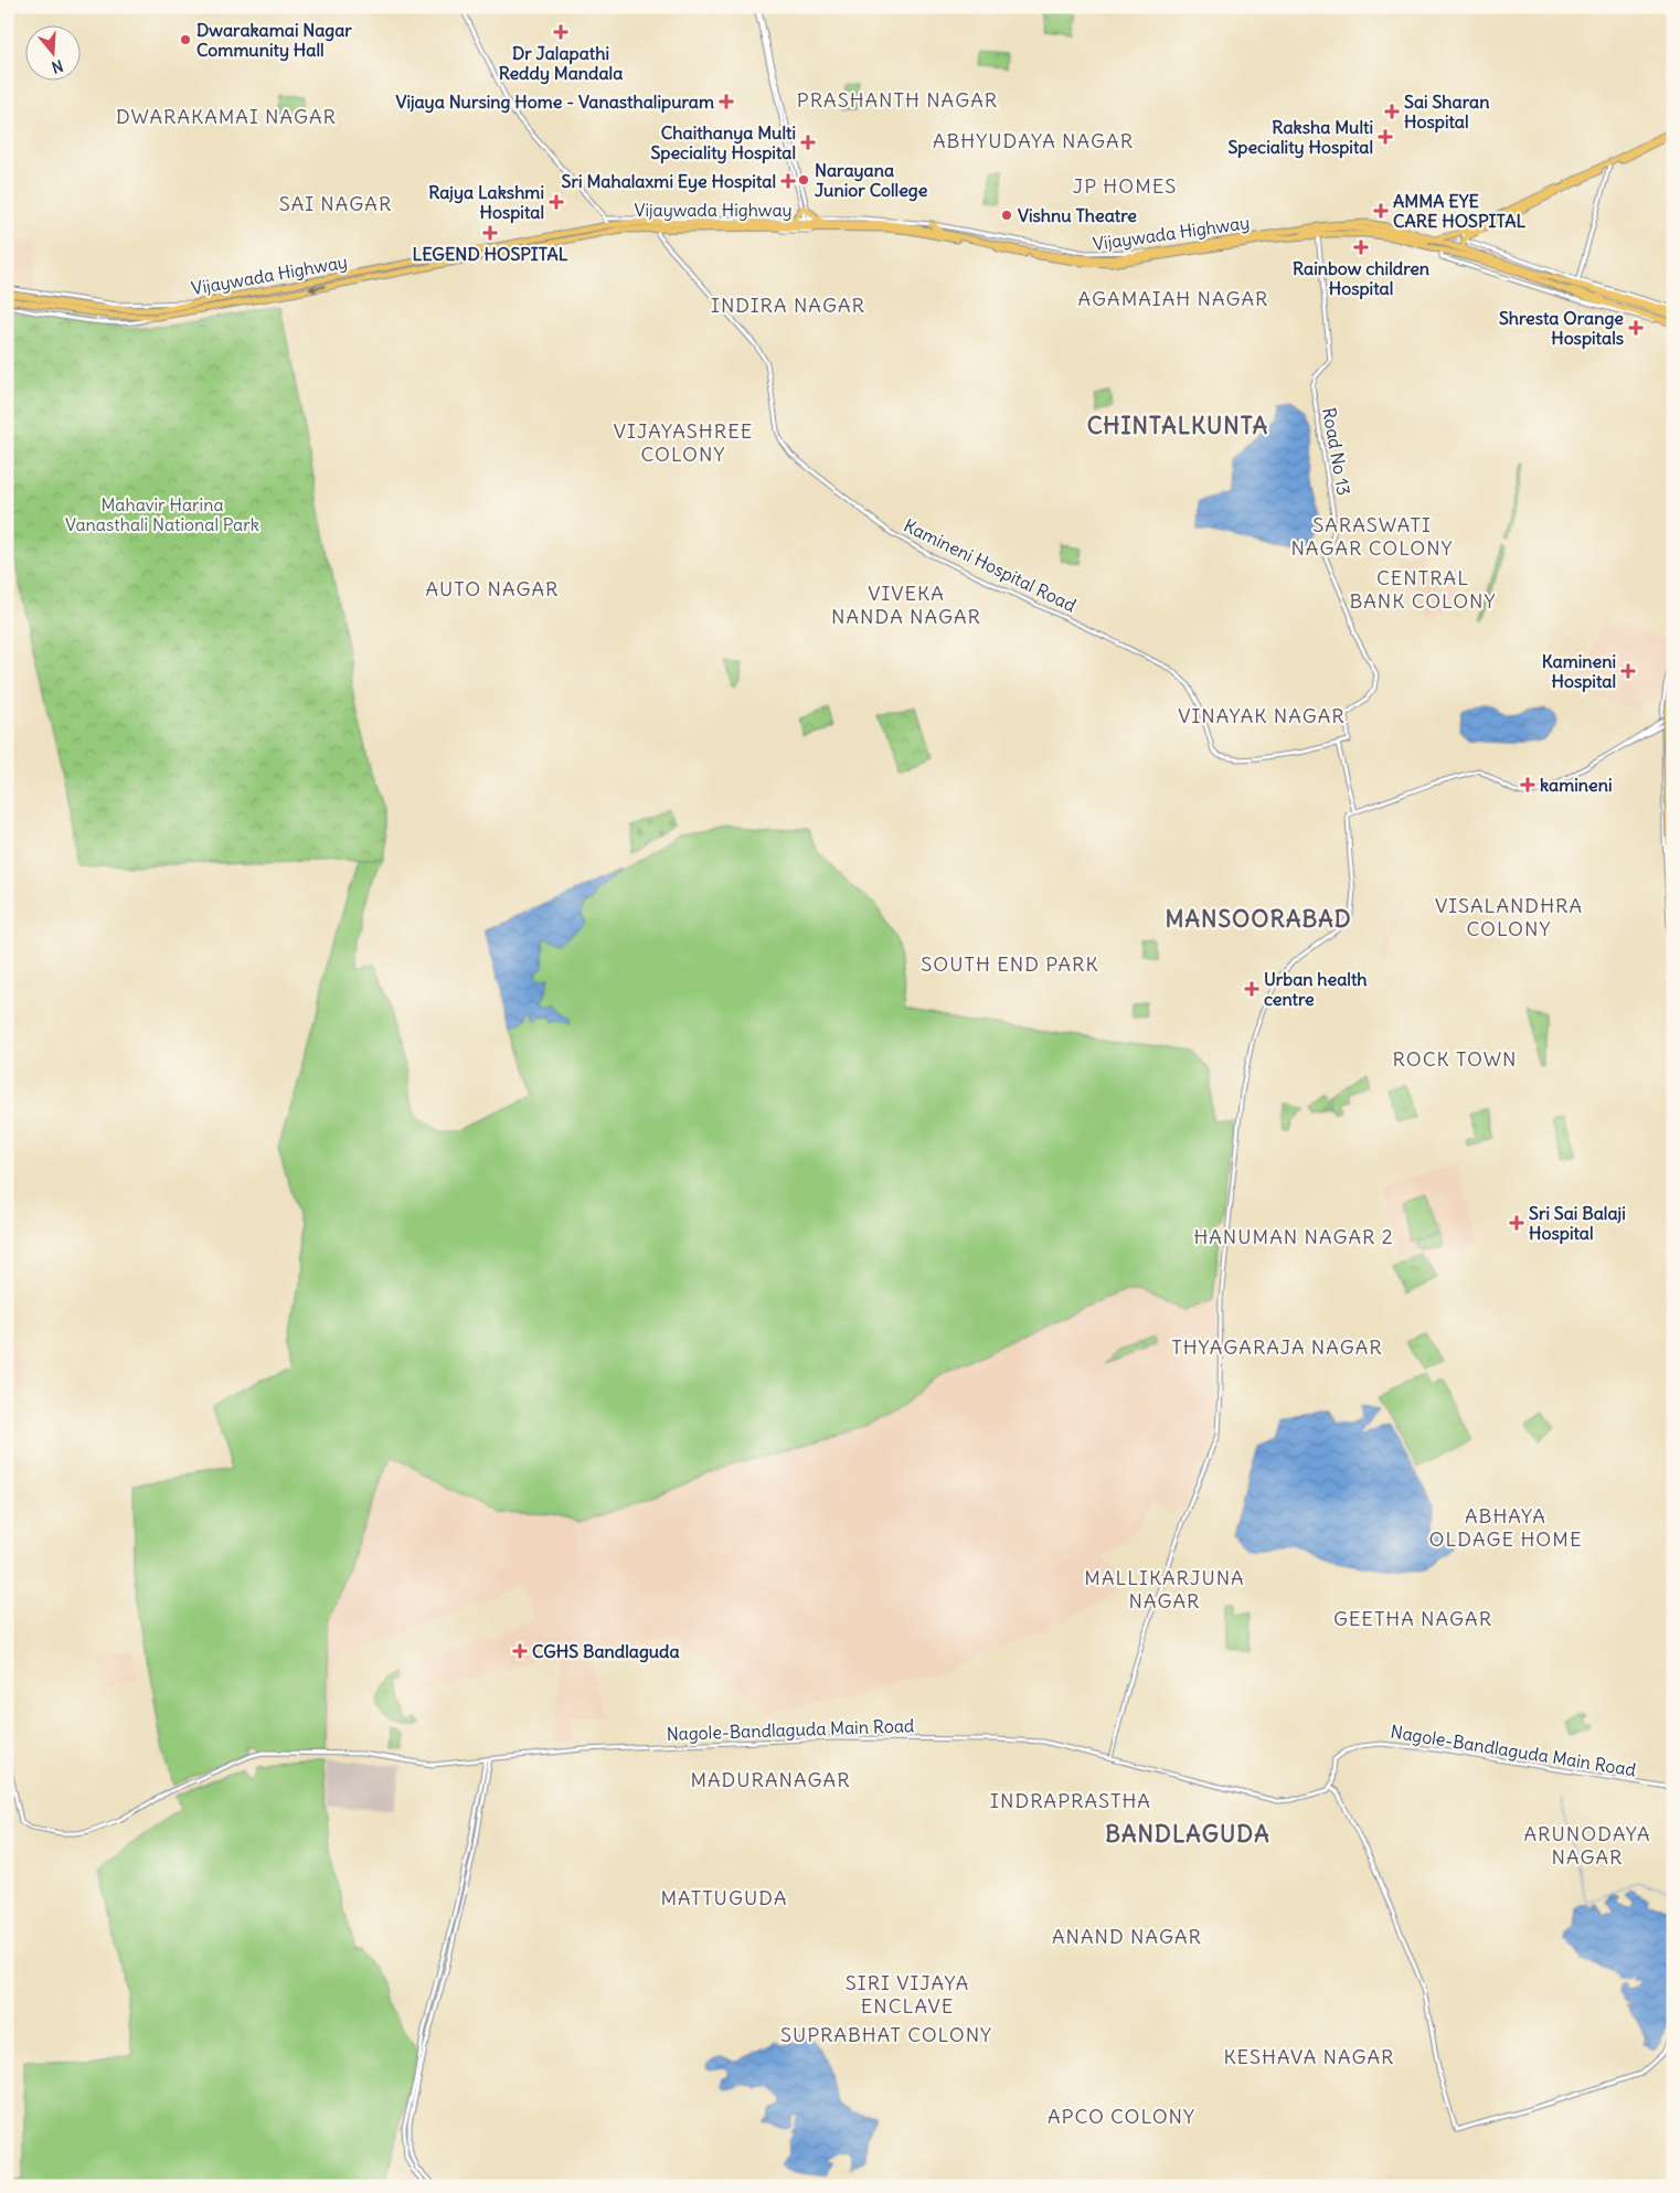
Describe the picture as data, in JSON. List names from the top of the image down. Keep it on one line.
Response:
{"streets":{"highway":["Vijaywada Highway"],"street":["Road No 13","Kamineni Hospital Road","Nagole-Bandlaguda Main Road"]},"crossings":[["Vijaywada Highway","Road No 13"],["Vijaywada Highway","Kamineni Hospital Road"],["Road No 13","Kamineni Hospital Road"]],"districts":["PRASHANTH NAGAR","DWARAKAMAI NAGAR","ABHYUDAYA NAGAR","JP HOMES","SAI NAGAR","AGAMAIAH NAGAR","INDIRA NAGAR","CHINTALKUNTA","VIJAYASHREE COLONY","SARASWATI NAGAR COLONY","CENTRAL BANK COLONY","AUTO NAGAR","VIVEKA NANDA NAGAR","VINAYAK NAGAR","VISALANDHRA COLONY","MANSOORABAD","SOUTH END PARK","ROCK TOWN","HANUMAN NAGAR 2","THYAGARAJA NAGAR","ABHAYA OLDAGE HOME","MALLIKARJUNA NAGAR","GEETHA NAGAR","MADURANAGAR","INDRAPRASTHA","BANDLAGUDA","ARUNODAYA NAGAR","MATTUGUDA","ANAND NAGAR","SIRI VIJAYA ENCLAVE","SUPRABHAT COLONY","KESHAVA NAGAR","APCO COLONY"],"parks":["Mahavir Harina Vanasthali National Park"],"places":{"health":["Dr Jalapathi Reddy Mandala","Vijaya Nursing Home - Vanasthalipuram","Sai Sharan Hospital","Raksha Multi Speciality Hospital","Chaithanya Multi Speciality Hospital","Sri Mahalaxmi Eye Hospital","Rajya Lakshmi Hospital","AMMA EYE CARE HOSPITAL","LEGEND HOSPITAL","Rainbow children Hospital","Shresta Orange Hospitals","Kamineni Hospital","kamineni","Urban health centre","Sri Sai Balaji Hospital","CGHS Bandlaguda"],"other":["Dwarakamai Nagar Community Hall","Narayana Junior College","Vishnu Theatre"]},"north":"bottom"}
